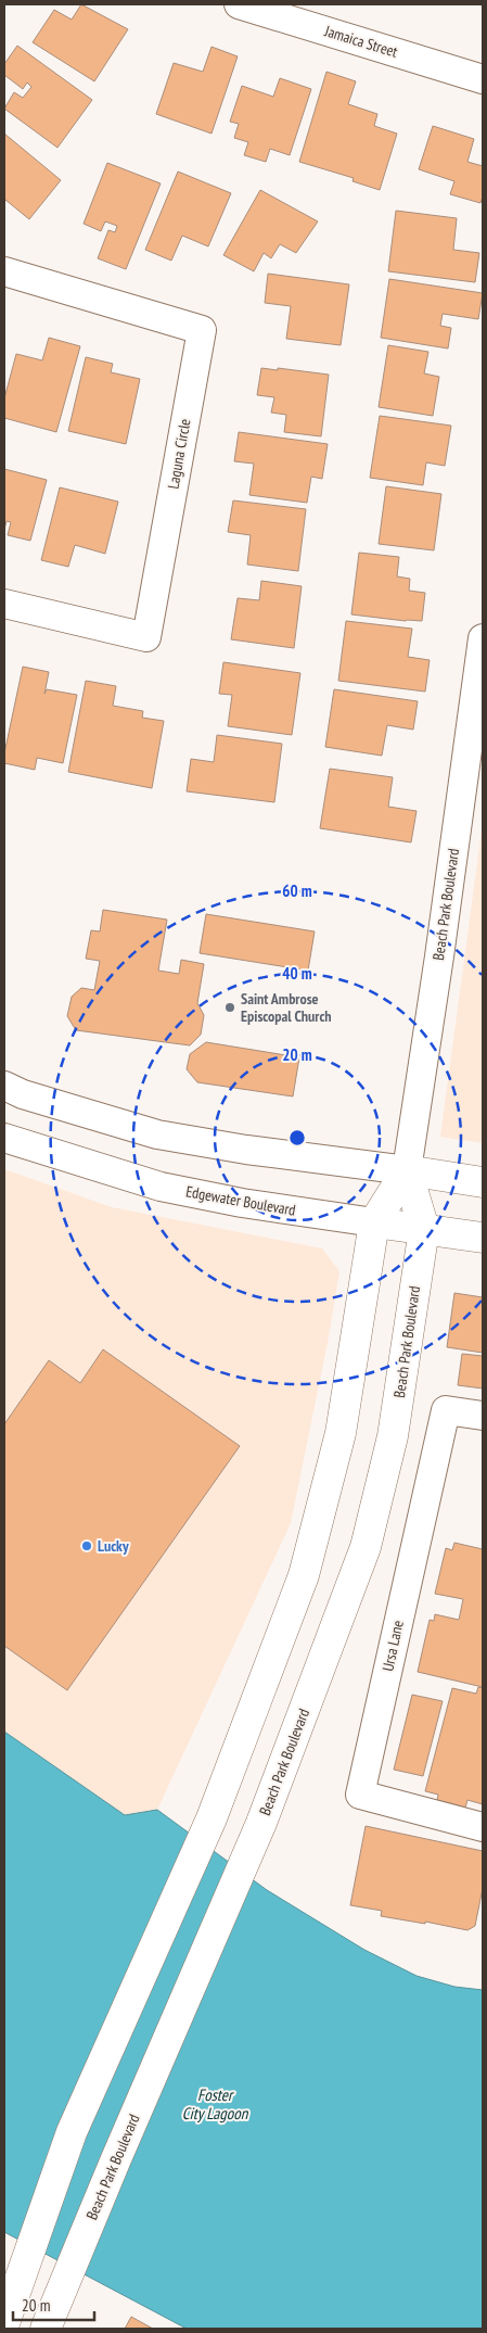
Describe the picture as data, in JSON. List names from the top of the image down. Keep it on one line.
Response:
{"streets":{"main road":["Beach Park Boulevard","Edgewater Boulevard"],"street":["Jamaica Street","Laguna Circle","Ursa Lane"]},"crossings":[["Beach Park Boulevard","Edgewater Boulevard"]],"water":["Foster City Lagoon"],"places":["Saint Ambrose Episcopal Church","Lucky"],"scale_bar":"20 m","rings":["60 m","40 m","20 m"]}
